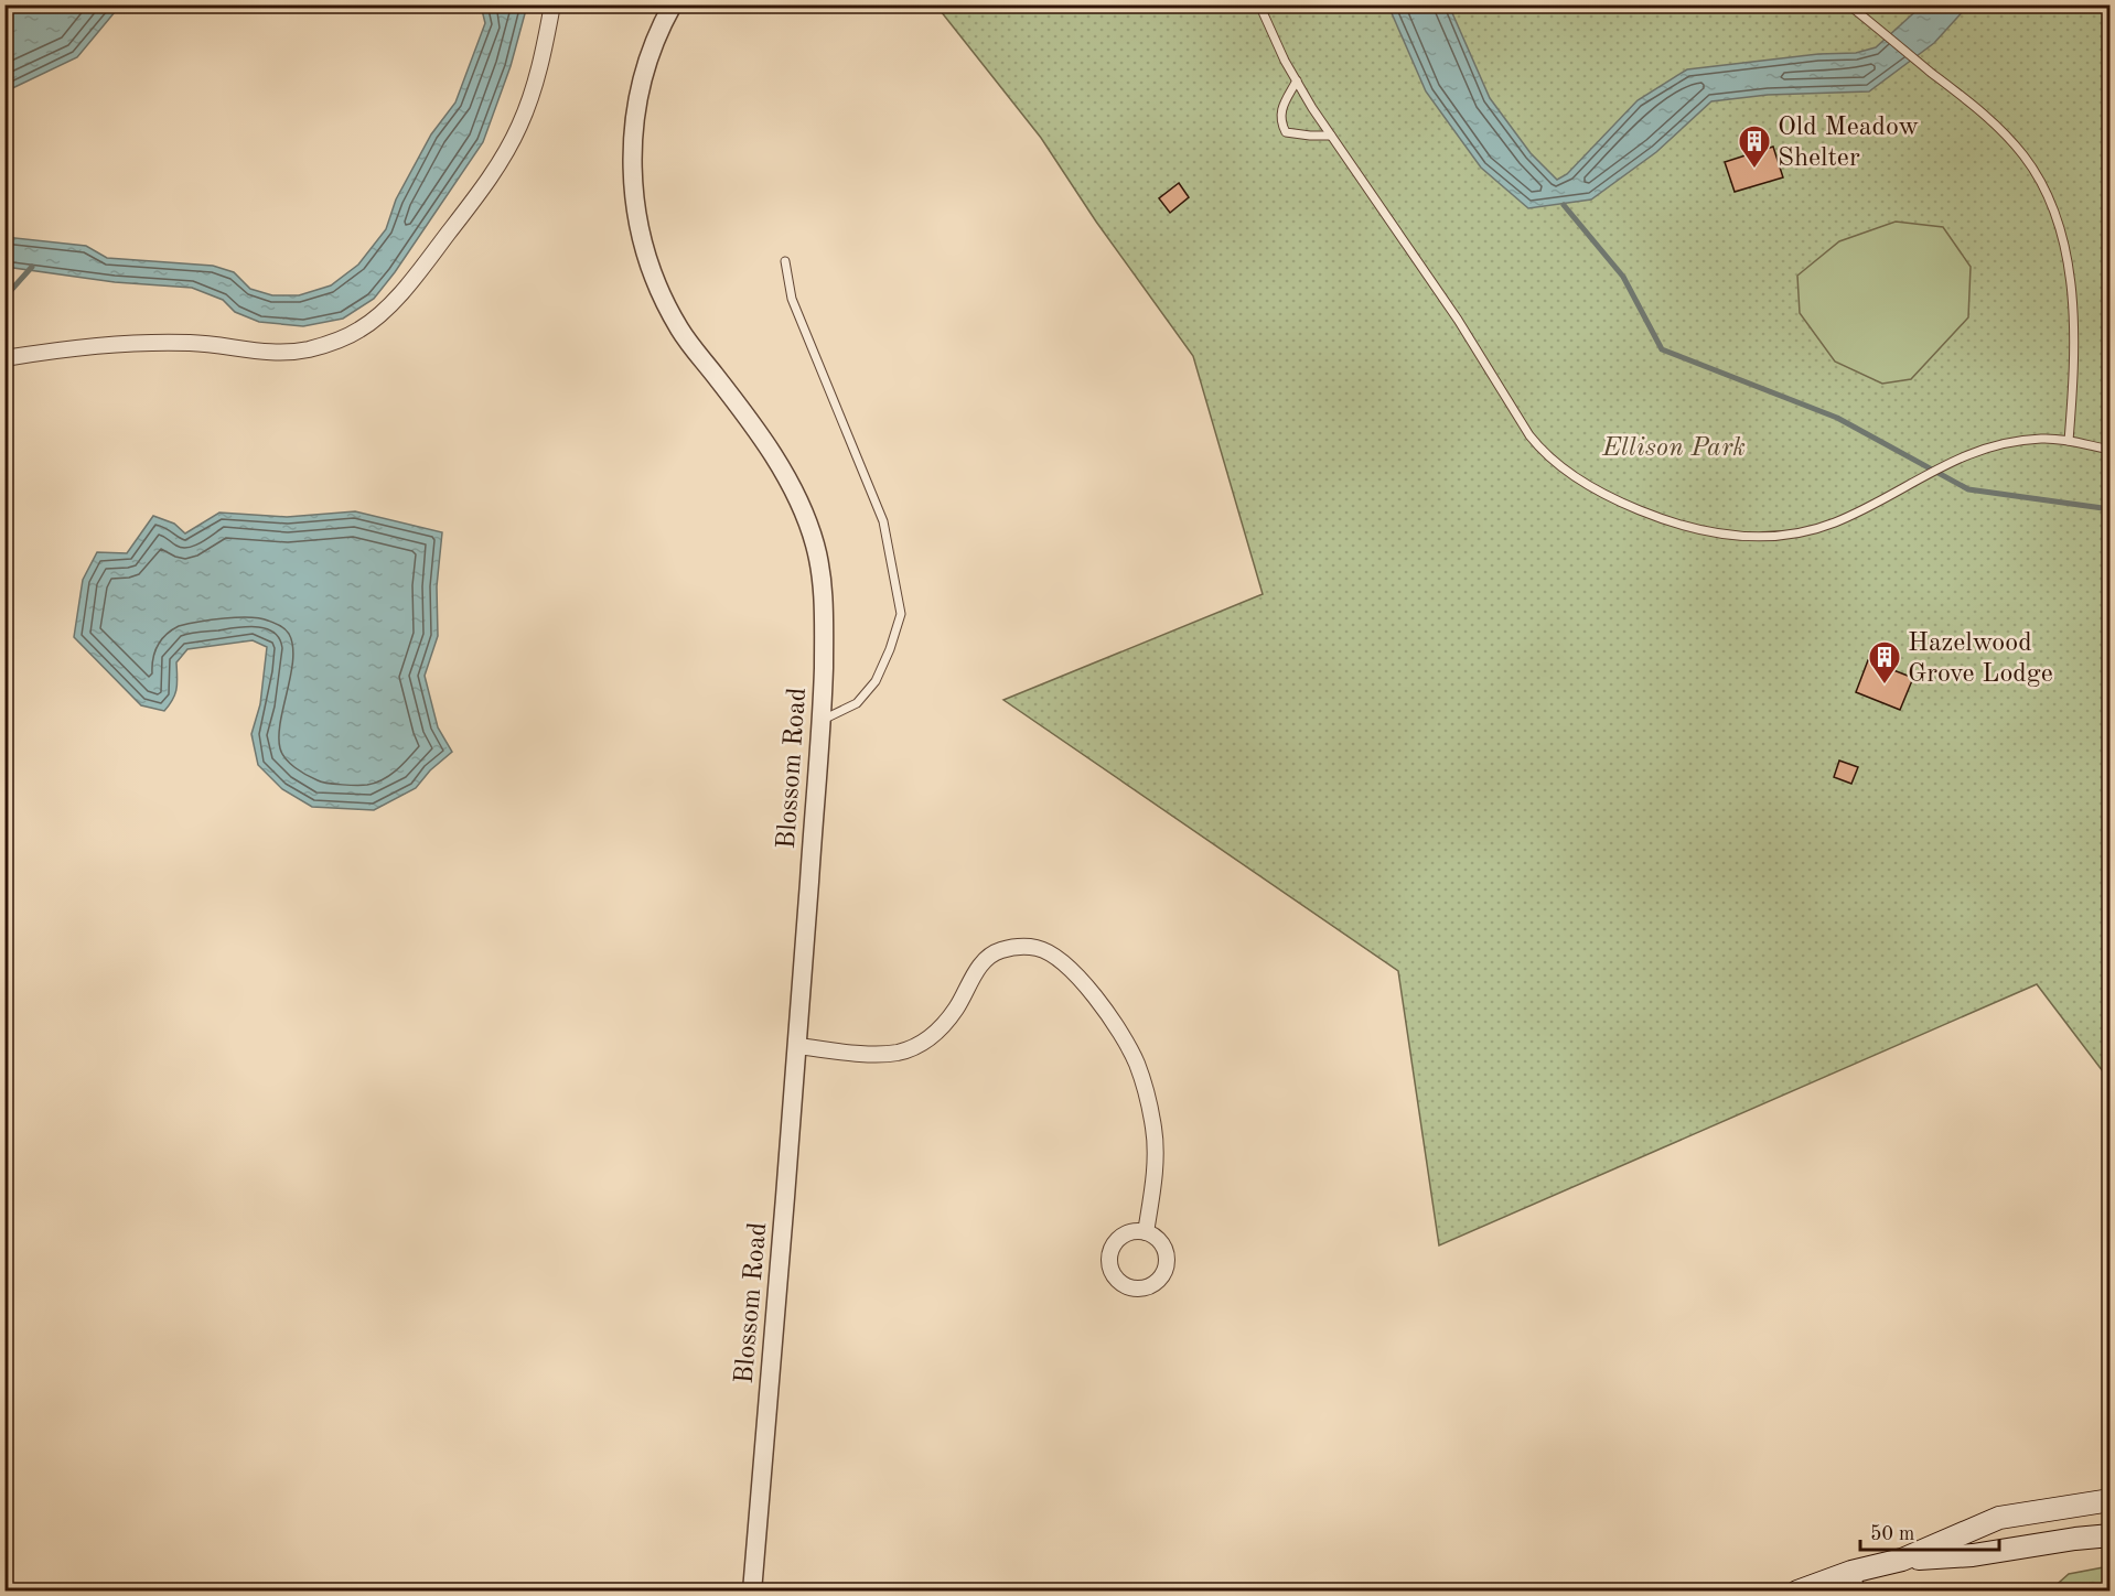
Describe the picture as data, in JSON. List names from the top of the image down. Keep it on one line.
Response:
{"streets":{"street":["Blossom Road"]},"parks":["Ellison Park"],"places":{"building":["Old Meadow Shelter","Hazelwood Grove Lodge"]},"scale_bar":"50 m"}
